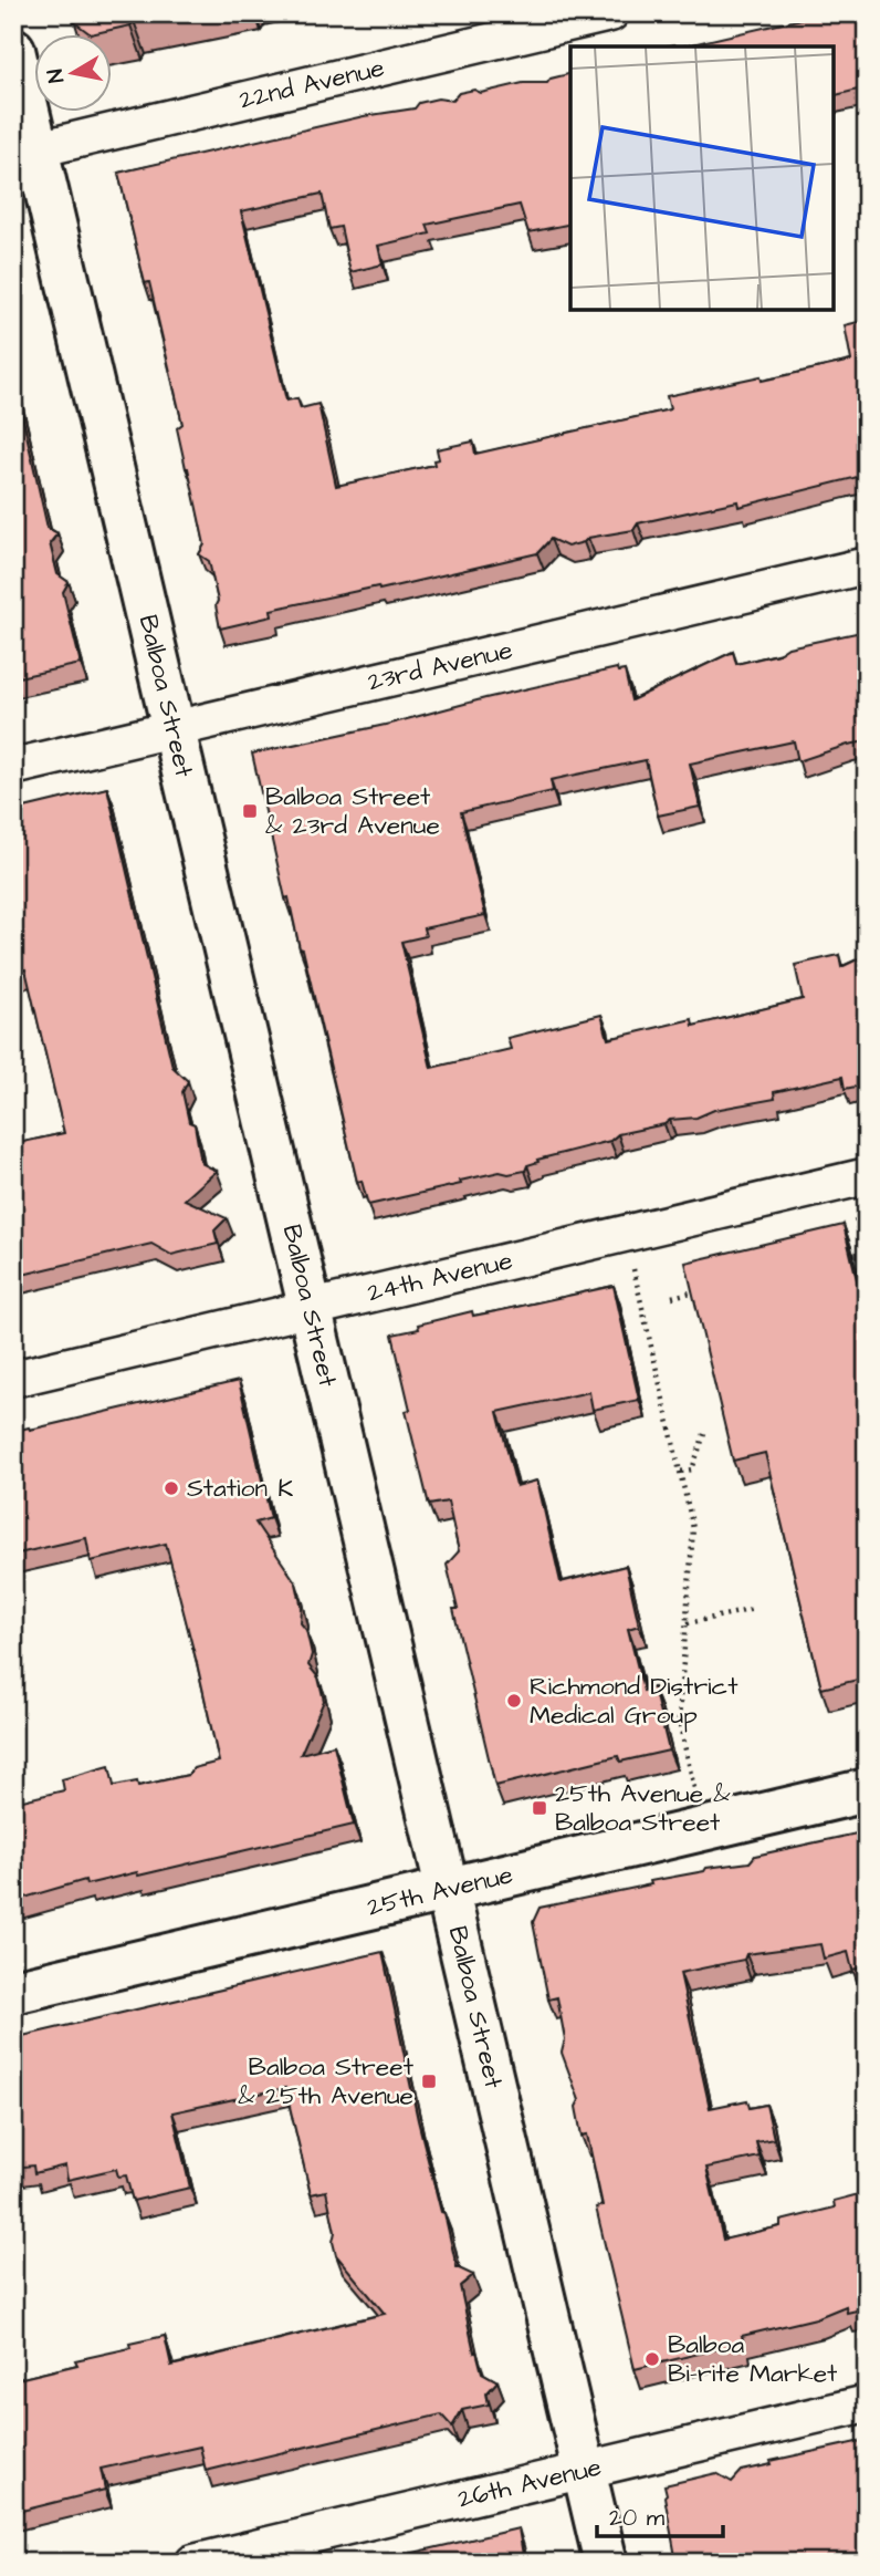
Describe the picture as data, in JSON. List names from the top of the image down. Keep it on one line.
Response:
{"streets":{"street":["22nd Avenue","23rd Avenue","Balboa Street","24th Avenue","25th Avenue","26th Avenue"]},"crossings":[["22nd Avenue","Balboa Street"],["23rd Avenue","Balboa Street"],["Balboa Street","24th Avenue"],["Balboa Street","25th Avenue"],["Balboa Street","26th Avenue"]],"places":{"transit":["Balboa Street & 23rd Avenue","25th Avenue & Balboa Street","Balboa Street & 25th Avenue"],"other":["Station K","Richmond District Medical Group","Balboa Bi-rite Market"]},"scale_bar":"20 m","north":"left"}
